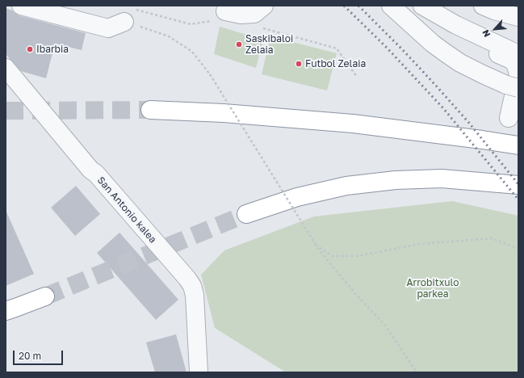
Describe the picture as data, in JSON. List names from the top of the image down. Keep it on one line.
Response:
{"streets":{"street":["San Antonio kalea"]},"parks":["Arrobitxulo parkea"],"places":["Saskibaloi Zelaia","Ibarbia","Futbol Zelaia"],"scale_bar":"20 m","north":"bottom left"}
